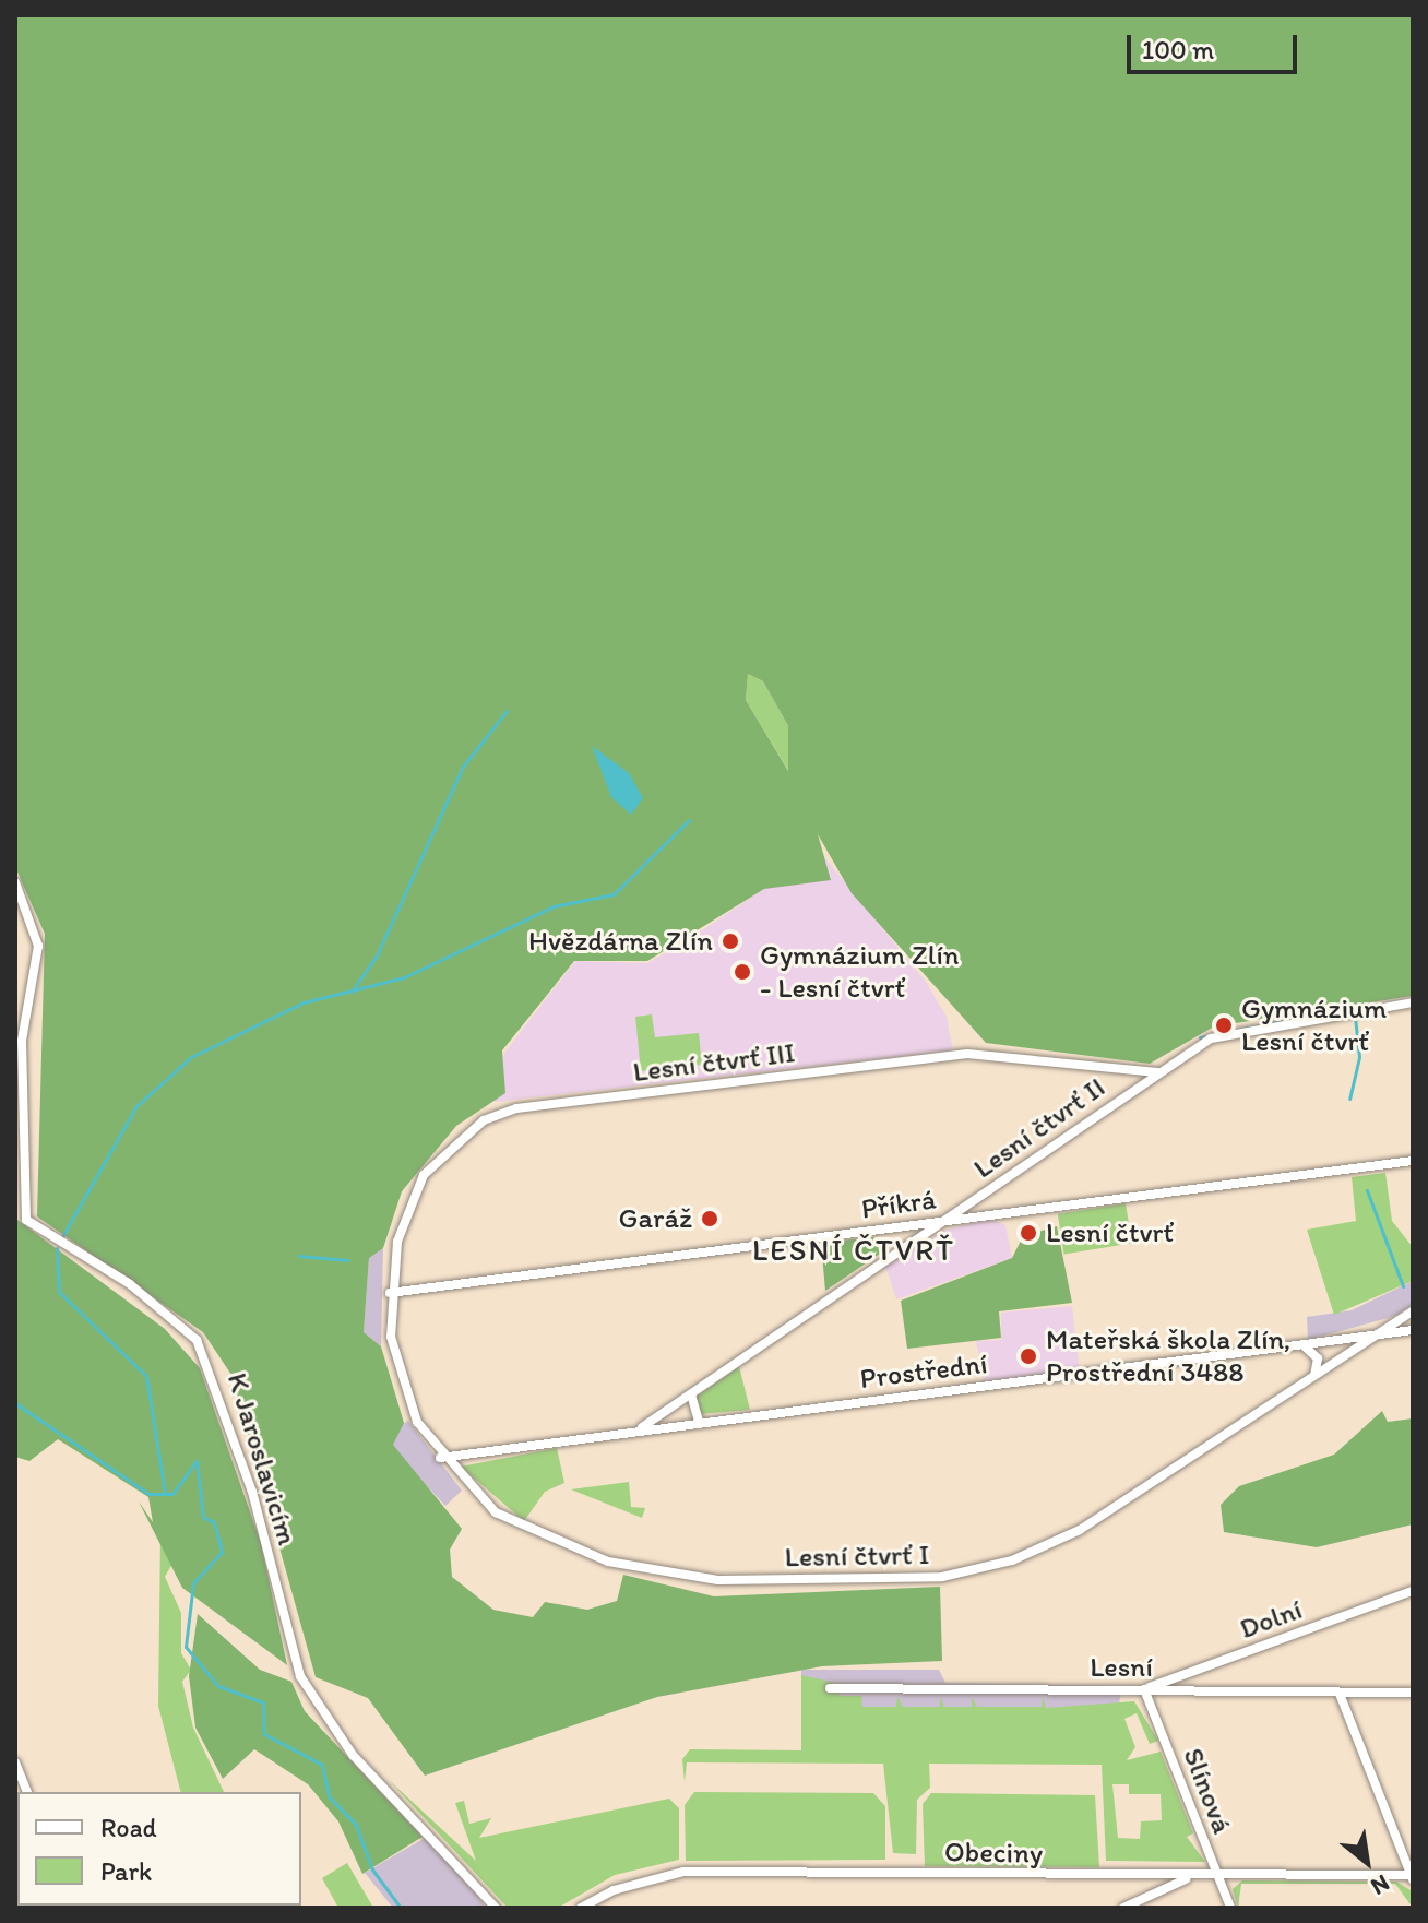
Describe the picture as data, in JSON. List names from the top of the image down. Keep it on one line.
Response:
{"streets":{"street":["Lesní čtvrť III","Lesní čtvrť II","Příkrá","Prostřední","K Jaroslavicím","Lesní čtvrť I","Dolní","Lesní","Slínová","Obeciny"]},"crossings":[["Lesní čtvrť III","Lesní čtvrť II"],["Lesní čtvrť III","Příkrá"],["Lesní čtvrť III","Lesní čtvrť I"],["Lesní čtvrť II","Příkrá"],["Lesní čtvrť II","Prostřední"],["Příkrá","Lesní čtvrť I"],["Prostřední","Lesní čtvrť I"],["Dolní","Lesní"],["Dolní","Slínová"],["Lesní","Slínová"],["Slínová","Obeciny"]],"districts":["LESNÍ ČTVRŤ"],"places":["Hvězdárna Zlín","Gymnázium Zlín - Lesní čtvrť","Gymnázium Lesní čtvrť","Garáž","Lesní čtvrť","Mateřská škola Zlín, Prostřední 3488"],"legend":["Road","Park"],"scale_bar":"100 m","north":"bottom right"}
